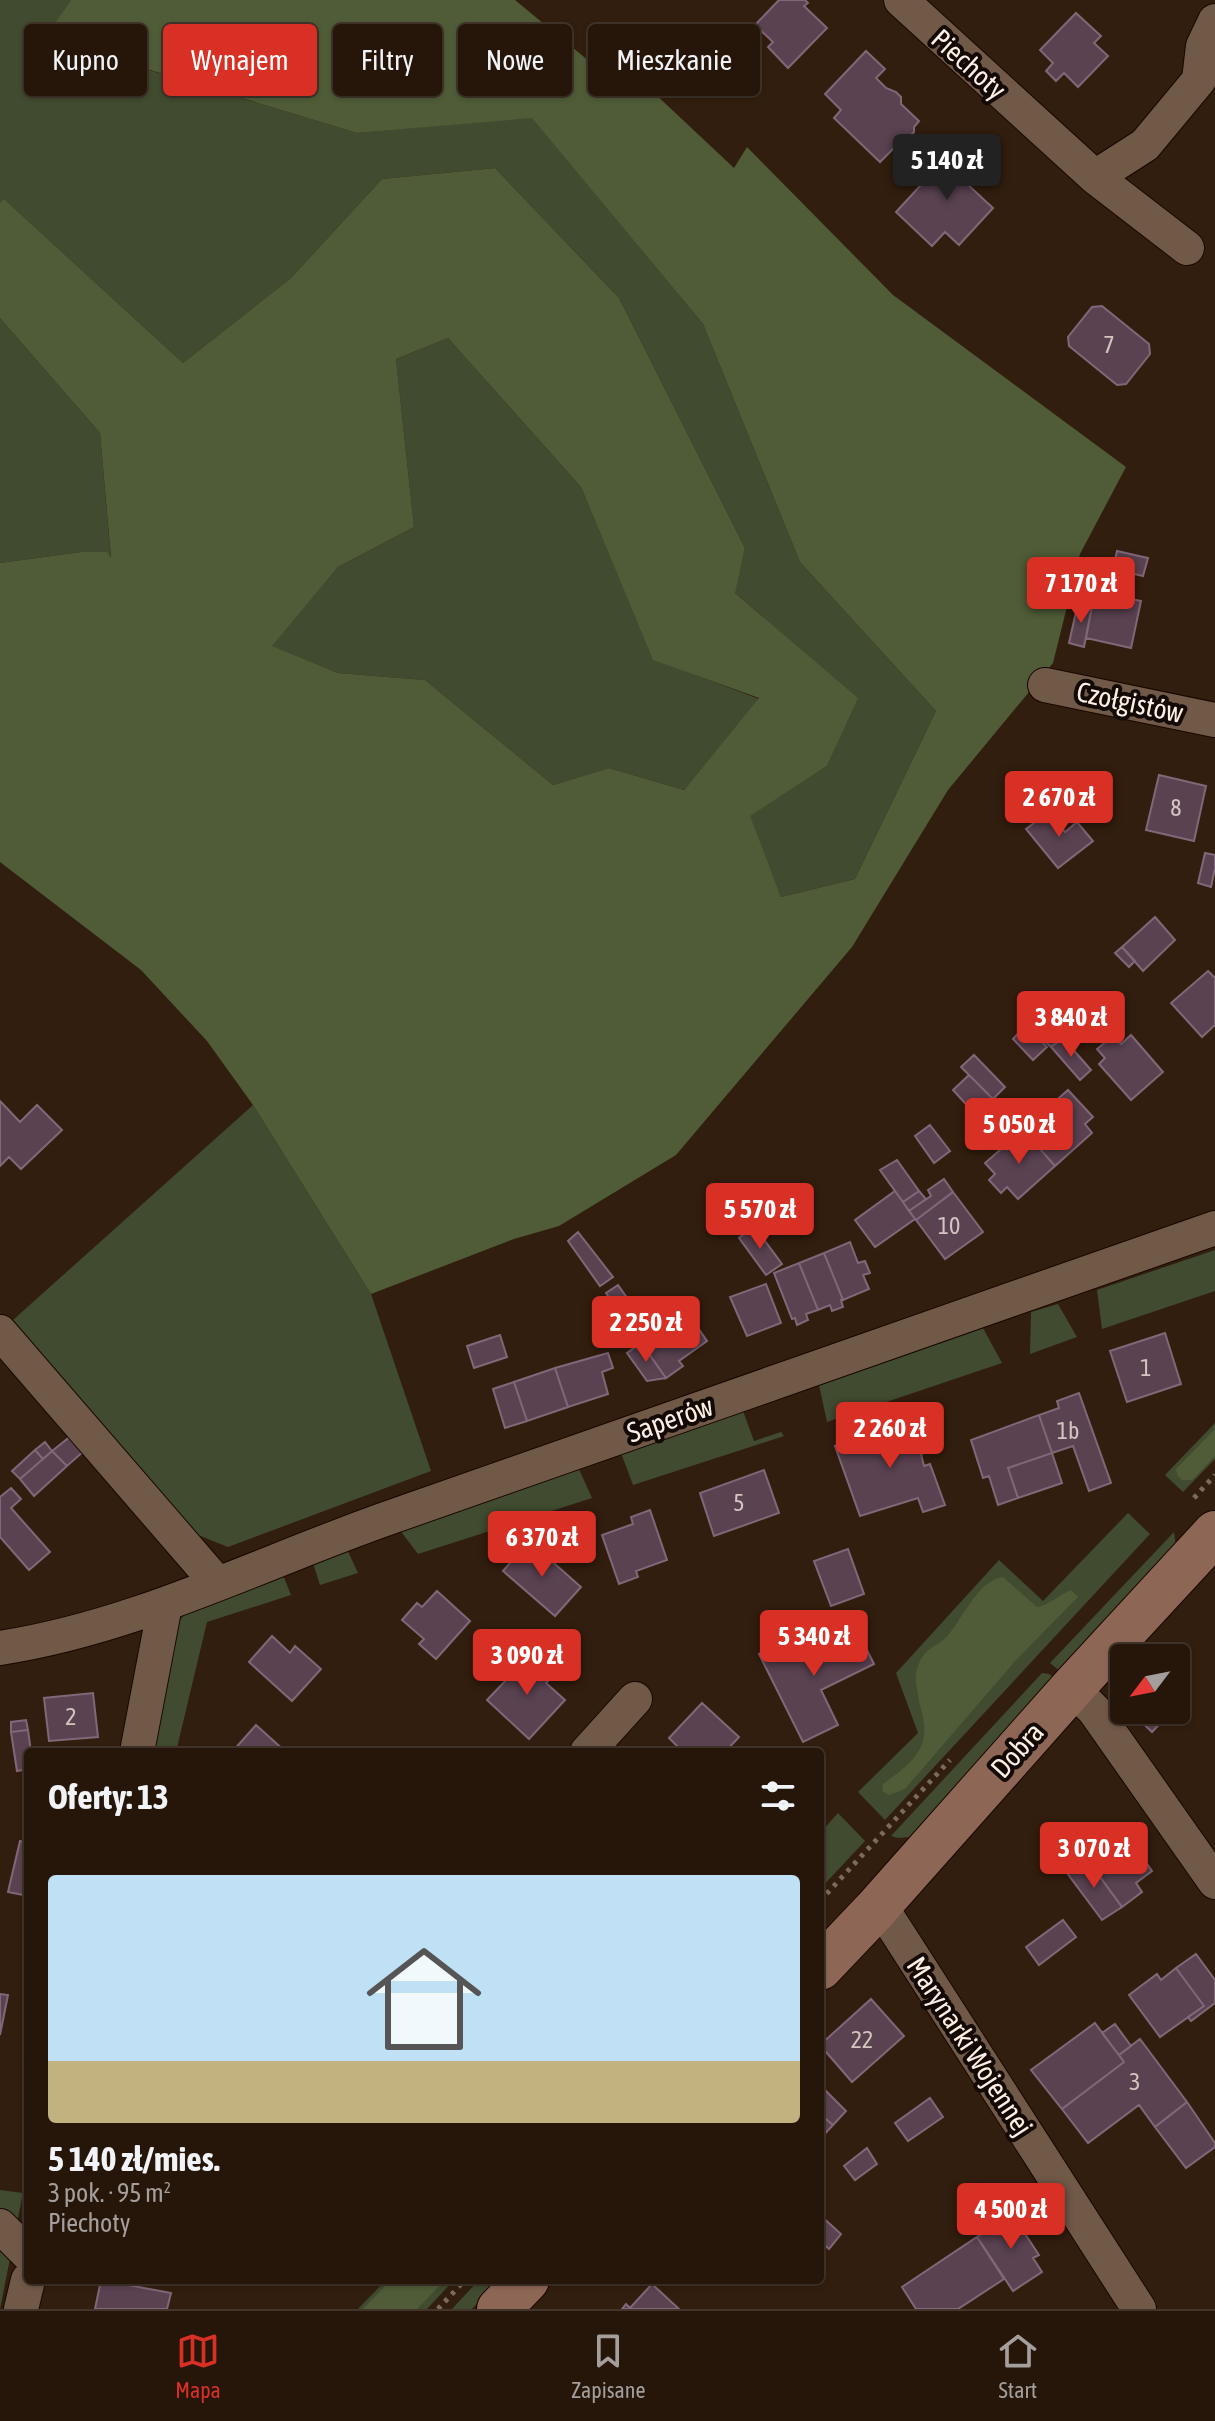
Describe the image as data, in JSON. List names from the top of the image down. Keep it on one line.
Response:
{"streets":{"street":["Piechoty","Czołgistów","Saperów","Dobra","Marynarki Wojennej"]},"crossings":[["Dobra","Marynarki Wojennej"]],"house_numbers":["7","8","10","1","1b","5","2","22","3"],"north":"bottom left","page":{"chip":["Kupno","Wynajem","Filtry","Nowe","Mieszkanie"],"price":["5 140 zł","7 170 zł","2 670 zł","3 840 zł","5 050 zł","5 570 zł","2 250 zł","2 260 zł","6 370 zł","5 340 zł","3 090 zł","3 070 zł","4 500 zł"],"heading":"Oferty: 13","list":[{"name":"5 140 zł/mies.","note":"3 pok. · 95 m² · Piechoty"}],"tabs":["Mapa","Zapisane","Start"]}}
